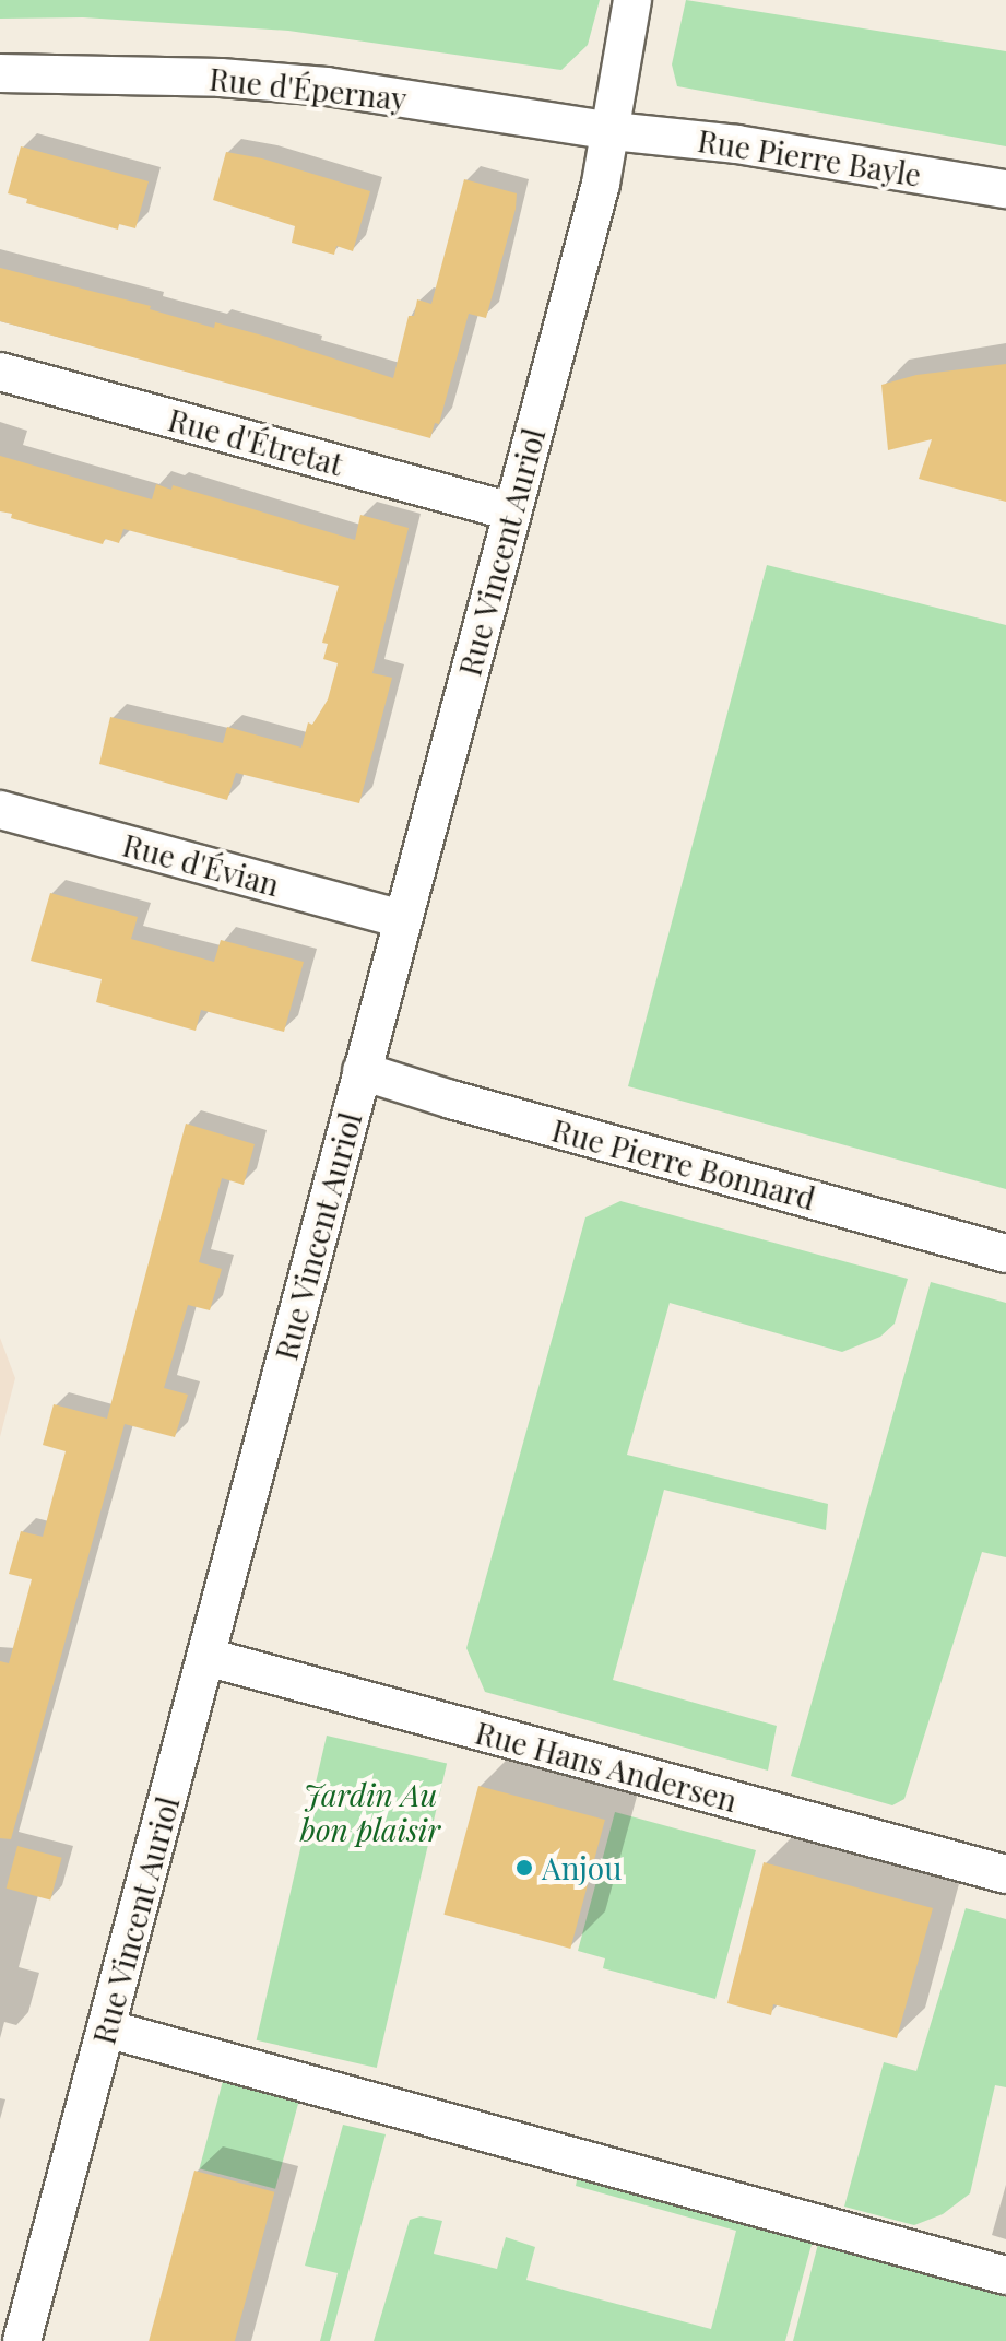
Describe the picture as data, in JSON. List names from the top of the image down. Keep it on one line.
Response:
{"streets":{"street":["Rue d'Épernay","Rue Pierre Bayle","Rue d'Étretat","Rue Vincent Auriol","Rue d'Évian","Rue Pierre Bonnard","Rue Hans Andersen"]},"crossings":[["Rue d'Épernay","Rue Pierre Bayle"],["Rue d'Épernay","Rue Vincent Auriol"],["Rue Pierre Bayle","Rue Vincent Auriol"],["Rue d'Étretat","Rue Vincent Auriol"],["Rue Vincent Auriol","Rue d'Évian"],["Rue Vincent Auriol","Rue Pierre Bonnard"],["Rue Vincent Auriol","Rue Hans Andersen"]],"parks":["Jardin Au bon plaisir"],"places":["Anjou"]}
